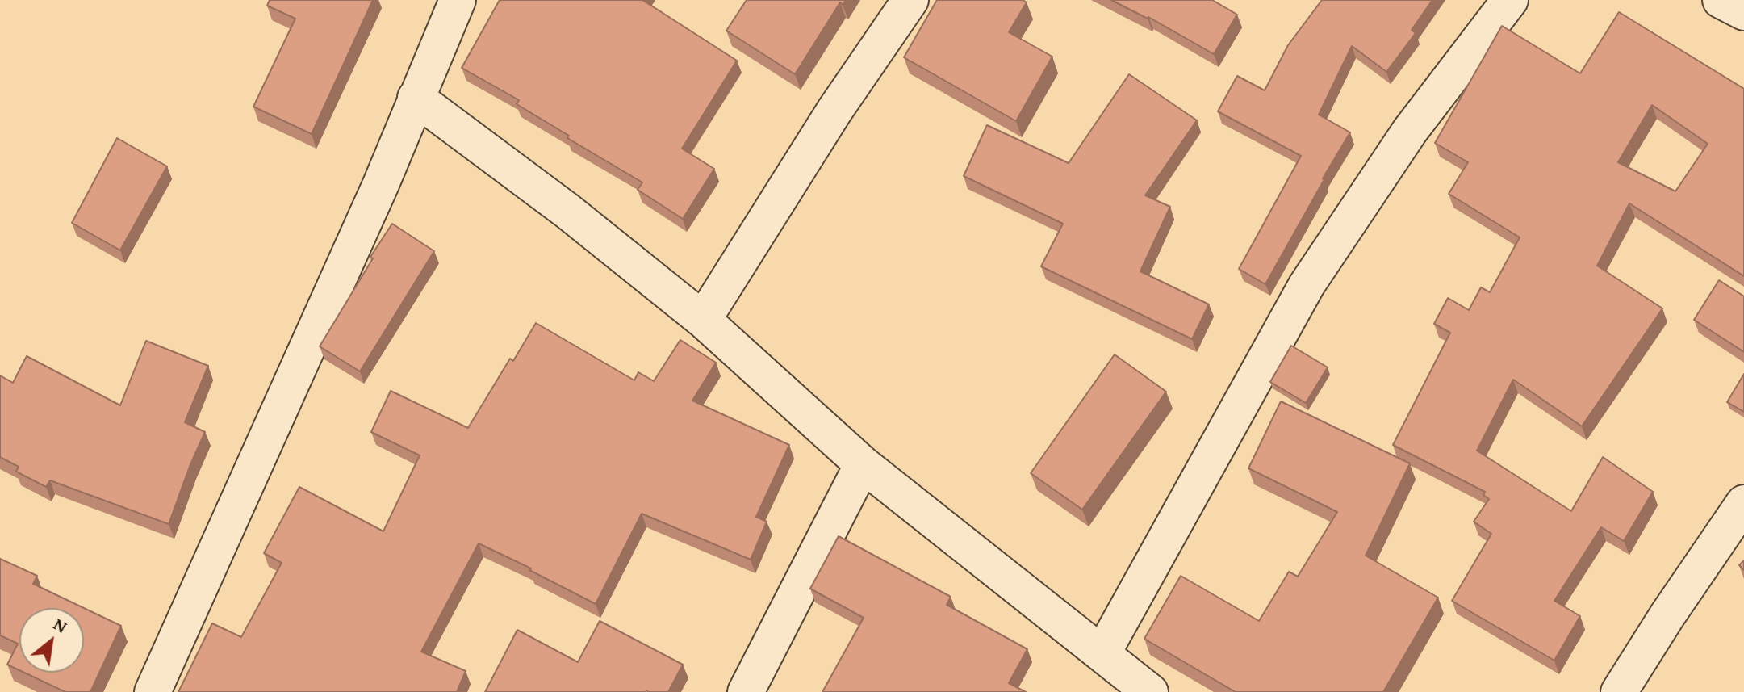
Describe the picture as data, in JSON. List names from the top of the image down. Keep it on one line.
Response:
{"north":"top right"}
